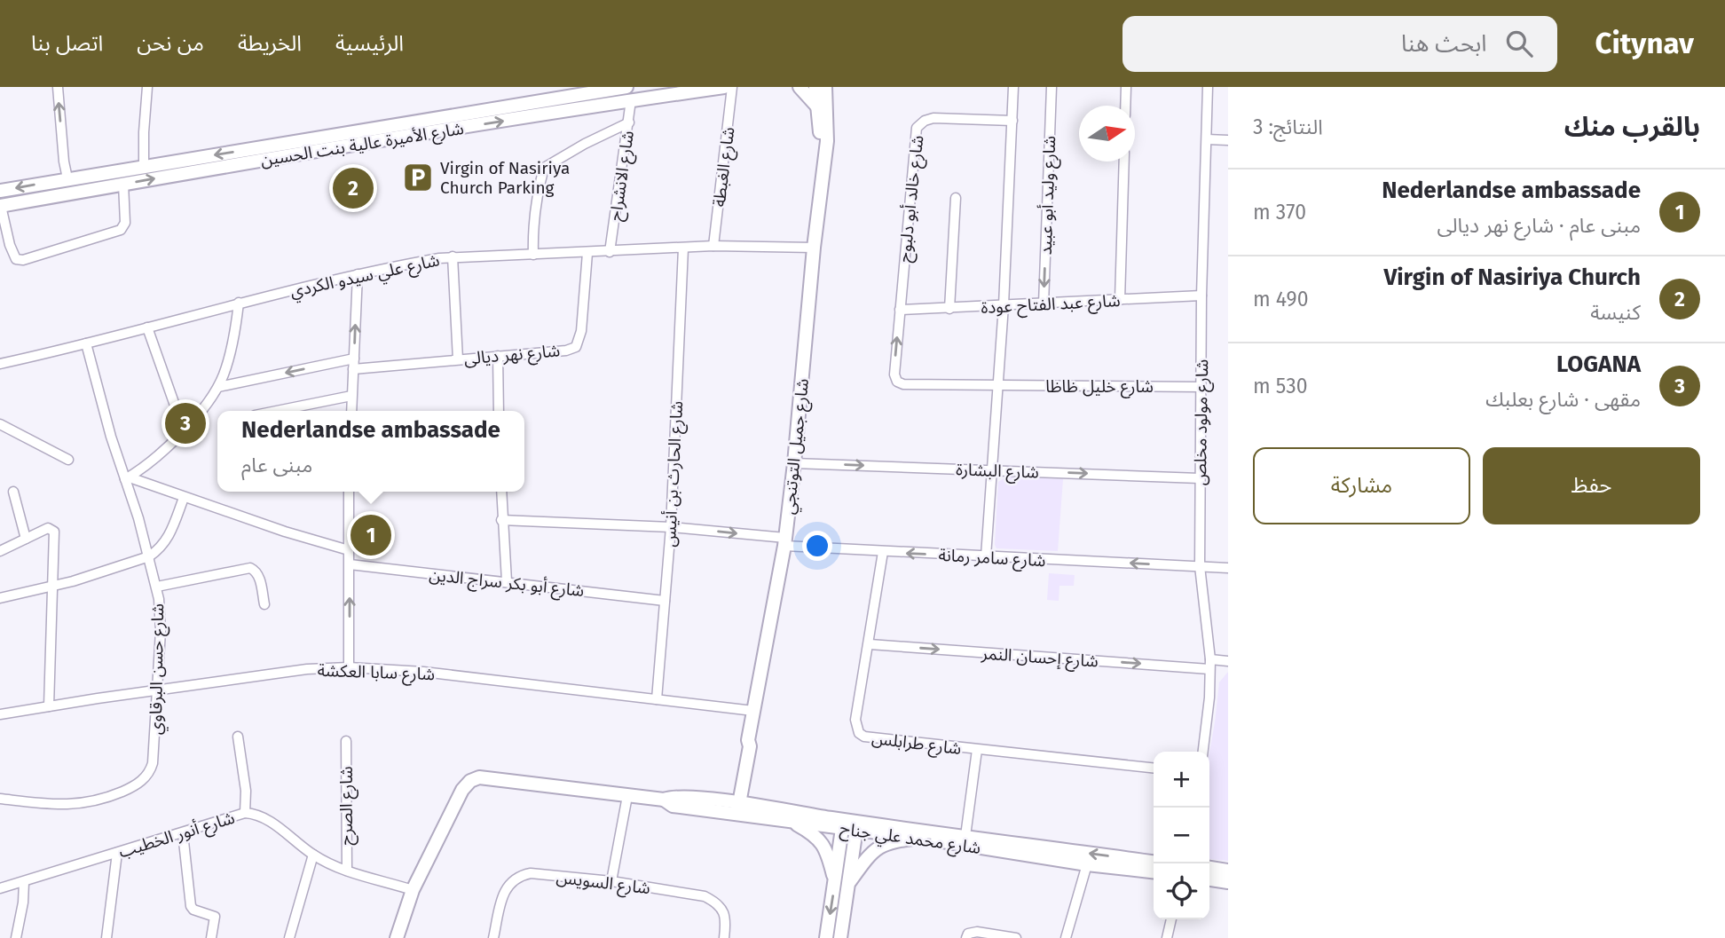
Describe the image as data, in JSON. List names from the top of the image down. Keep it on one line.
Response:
{"streets":{"main road":["شارع الأميرة عالية بنت الحسين","شارع جميل التوتنجي","شارع محمد علي جناح"],"street":["شارع الغبطة","شارع الانشراح","شارع وليد أبو عبيد","شارع خالد أبو دلبوح","شارع علي سيدو الكردي","شارع عبد الفتاح عودة","شارع نهر ديالى","شارع خليل ظاظا","شارع مولود مخلص","شارع البشارة","شارع الحارث بن أنيس","شارع سامر رمانة","شارع أبو بكر سراج الدين","شارع إحسان النمر","شارع حسن البرقاوي","شارع سابا العكشة","شارع طرابلس","شارع الصرح","شارع أنور الخطيب","شارع السويس"]},"crossings":[["شارع الأميرة عالية بنت الحسين","شارع الانشراح"],["شارع الغبطة","شارع علي سيدو الكردي"],["شارع الانشراح","شارع علي سيدو الكردي"],["شارع وليد أبو عبيد","شارع عبد الفتاح عودة"],["شارع خالد أبو دلبوح","شارع عبد الفتاح عودة"],["شارع خالد أبو دلبوح","شارع خليل ظاظا"],["شارع علي سيدو الكردي","شارع نهر ديالى"],["شارع علي سيدو الكردي","شارع جميل التوتنجي"],["شارع علي سيدو الكردي","شارع الحارث بن أنيس"],["شارع علي سيدو الكردي","شارع حسن البرقاوي"],["شارع عبد الفتاح عودة","شارع مولود مخلص"],["شارع خليل ظاظا","شارع مولود مخلص"],["شارع مولود مخلص","شارع البشارة"],["شارع مولود مخلص","شارع سامر رمانة"],["شارع مولود مخلص","شارع إحسان النمر"],["شارع جميل التوتنجي","شارع البشارة"],["شارع جميل التوتنجي","شارع سامر رمانة"],["شارع جميل التوتنجي","شارع سابا العكشة"],["شارع جميل التوتنجي","شارع محمد علي جناح"],["شارع الحارث بن أنيس","شارع سامر رمانة"],["شارع الحارث بن أنيس","شارع أبو بكر سراج الدين"],["شارع الحارث بن أنيس","شارع سابا العكشة"],["شارع سامر رمانة","شارع طرابلس"],["شارع إحسان النمر","شارع طرابلس"],["شارع حسن البرقاوي","شارع سابا العكشة"],["شارع الصرح","شارع أنور الخطيب"],["شارع أنور الخطيب","شارع محمد علي جناح"]],"one_way":["شارع البشارة","شارع إحسان النمر"],"places":{"parking":["Virgin of Nasiriya Church Parking"]},"north":"right","page":{"header":"Citynav","search":"ابحث هنا","nav":["الرئيسية","الخريطة","من نحن","اتصل بنا"],"heading":["بالقرب منك","النتائج: 3"],"pins":["2","3","1"],"list":[{"mark":"1","name":"Nederlandse ambassade","note":"مبنى عام · شارع نهر ديالى","value":"370 m"},{"mark":"2","name":"Virgin of Nasiriya Church","note":"كنيسة","value":"490 m"},{"mark":"3","name":"LOGANA","note":"مقهى · شارع بعلبك","value":"530 m"}],"popup":["Nederlandse ambassade","مبنى عام"],"buttons":["حفظ","مشاركة"],"map_buttons":["+","−"]}}
